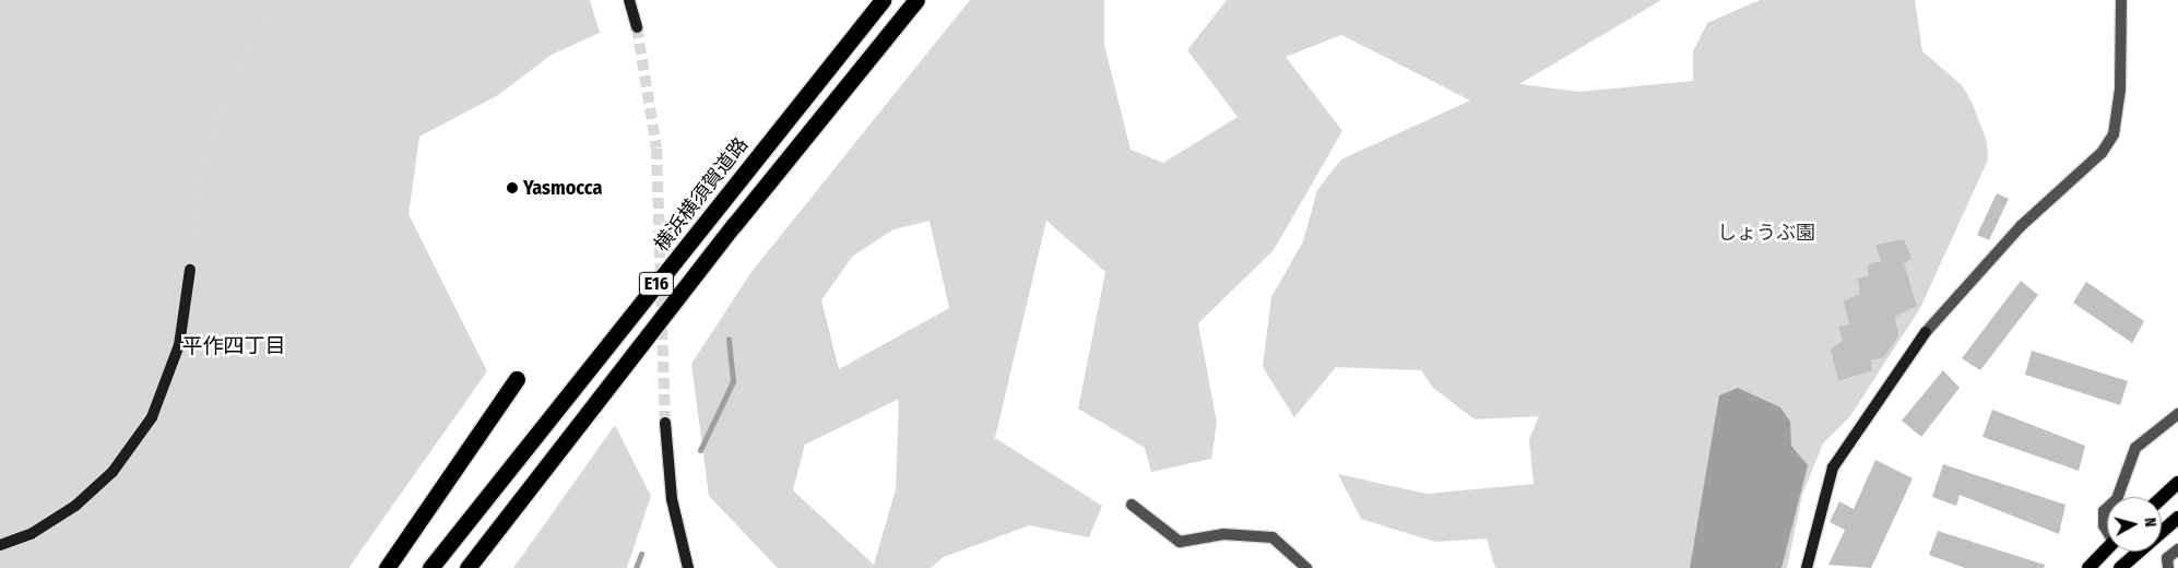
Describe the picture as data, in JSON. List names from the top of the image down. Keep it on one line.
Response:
{"streets":{"highway":["横浜横須賀道路","E16"]},"districts":["平作四丁目"],"parks":["しょうぶ園"],"places":["Yasmocca"],"north":"right"}
